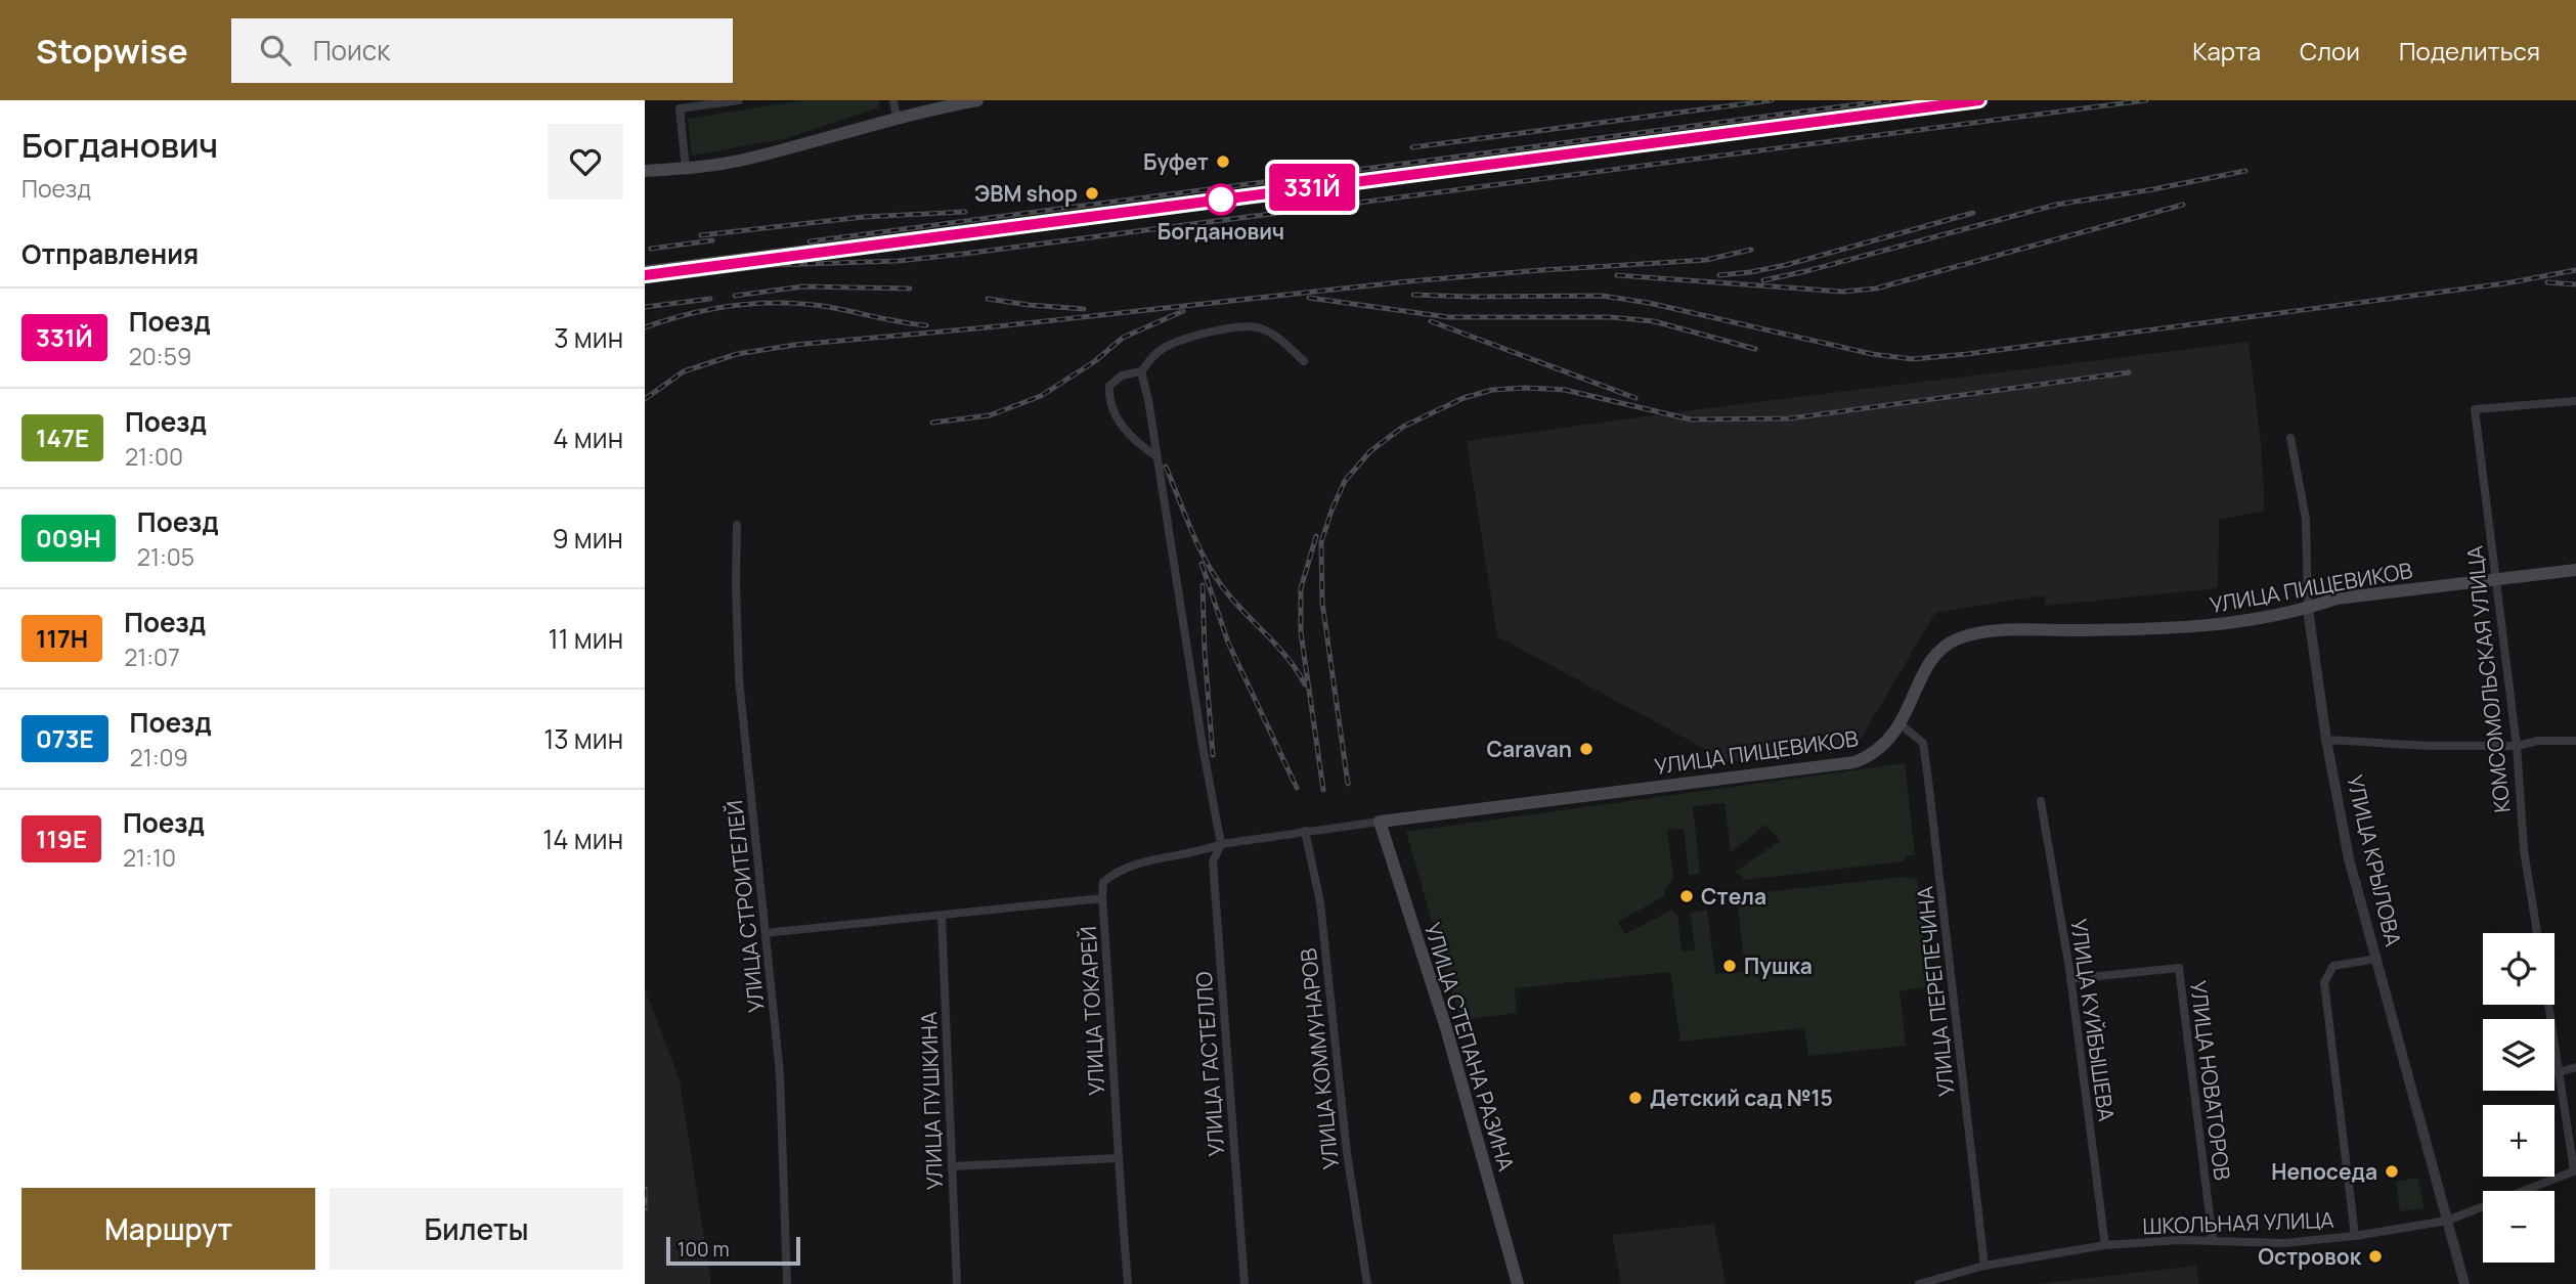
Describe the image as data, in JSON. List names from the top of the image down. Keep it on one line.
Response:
{"streets":{"main road":["УЛИЦА ПИЩЕВИКОВ","УЛИЦА СТЕПАНА РАЗИНА"],"street":["КОМСОМОЛЬСКАЯ УЛИЦА","УЛИЦА КРЫЛОВА","УЛИЦА СТРОИТЕЛЕЙ","УЛИЦА ПЕРЕПЕЧИНА","УЛИЦА ТОКАРЕЙ","УЛИЦА КУЙБЫШЕВА","УЛИЦА КОММУНАРОВ","УЛИЦА ГАСТЕЛЛО","УЛИЦА НОВАТОРОВ","УЛИЦА ПУШКИНА","ШКОЛЬНАЯ УЛИЦА"]},"crossings":[["УЛИЦА ПИЩЕВИКОВ","КОМСОМОЛЬСКАЯ УЛИЦА"],["УЛИЦА ПИЩЕВИКОВ","УЛИЦА КРЫЛОВА"],["УЛИЦА ПИЩЕВИКОВ","УЛИЦА ПЕРЕПЕЧИНА"],["УЛИЦА ПИЩЕВИКОВ","УЛИЦА ТОКАРЕЙ"],["УЛИЦА ПИЩЕВИКОВ","УЛИЦА СТЕПАНА РАЗИНА"],["УЛИЦА ПИЩЕВИКОВ","УЛИЦА КОММУНАРОВ"],["УЛИЦА ПИЩЕВИКОВ","УЛИЦА ГАСТЕЛЛО"],["УЛИЦА КРЫЛОВА","ШКОЛЬНАЯ УЛИЦА"],["УЛИЦА СТРОИТЕЛЕЙ","УЛИЦА ТОКАРЕЙ"],["УЛИЦА ПЕРЕПЕЧИНА","ШКОЛЬНАЯ УЛИЦА"],["УЛИЦА ТОКАРЕЙ","УЛИЦА ПУШКИНА"],["УЛИЦА КУЙБЫШЕВА","УЛИЦА НОВАТОРОВ"],["УЛИЦА КУЙБЫШЕВА","ШКОЛЬНАЯ УЛИЦА"],["УЛИЦА НОВАТОРОВ","ШКОЛЬНАЯ УЛИЦА"]],"places":["Буфет","ЭВМ shop","Богданович","Caravan","Стела","Пушка","Детский сад №15","Непоседа","Островок"],"scale_bar":"100 m","page":{"header":"Stopwise","search":"Поиск","nav":["Карта","Слои","Поделиться"],"heading":[["Богданович","Поезд"],"Отправления"],"on_map":"331Й","list":[{"mark":"331Й","name":"Поезд","note":"20:59","value":"3 мин"},{"mark":"147Е","name":"Поезд","note":"21:00","value":"4 мин"},{"mark":"009Н","name":"Поезд","note":"21:05","value":"9 мин"},{"mark":"117Н","name":"Поезд","note":"21:07","value":"11 мин"},{"mark":"073Е","name":"Поезд","note":"21:09","value":"13 мин"},{"mark":"119Е","name":"Поезд","note":"21:10","value":"14 мин"}],"map_buttons":["+","−"],"buttons":["Маршрут","Билеты"],"scale":"100 m"}}
